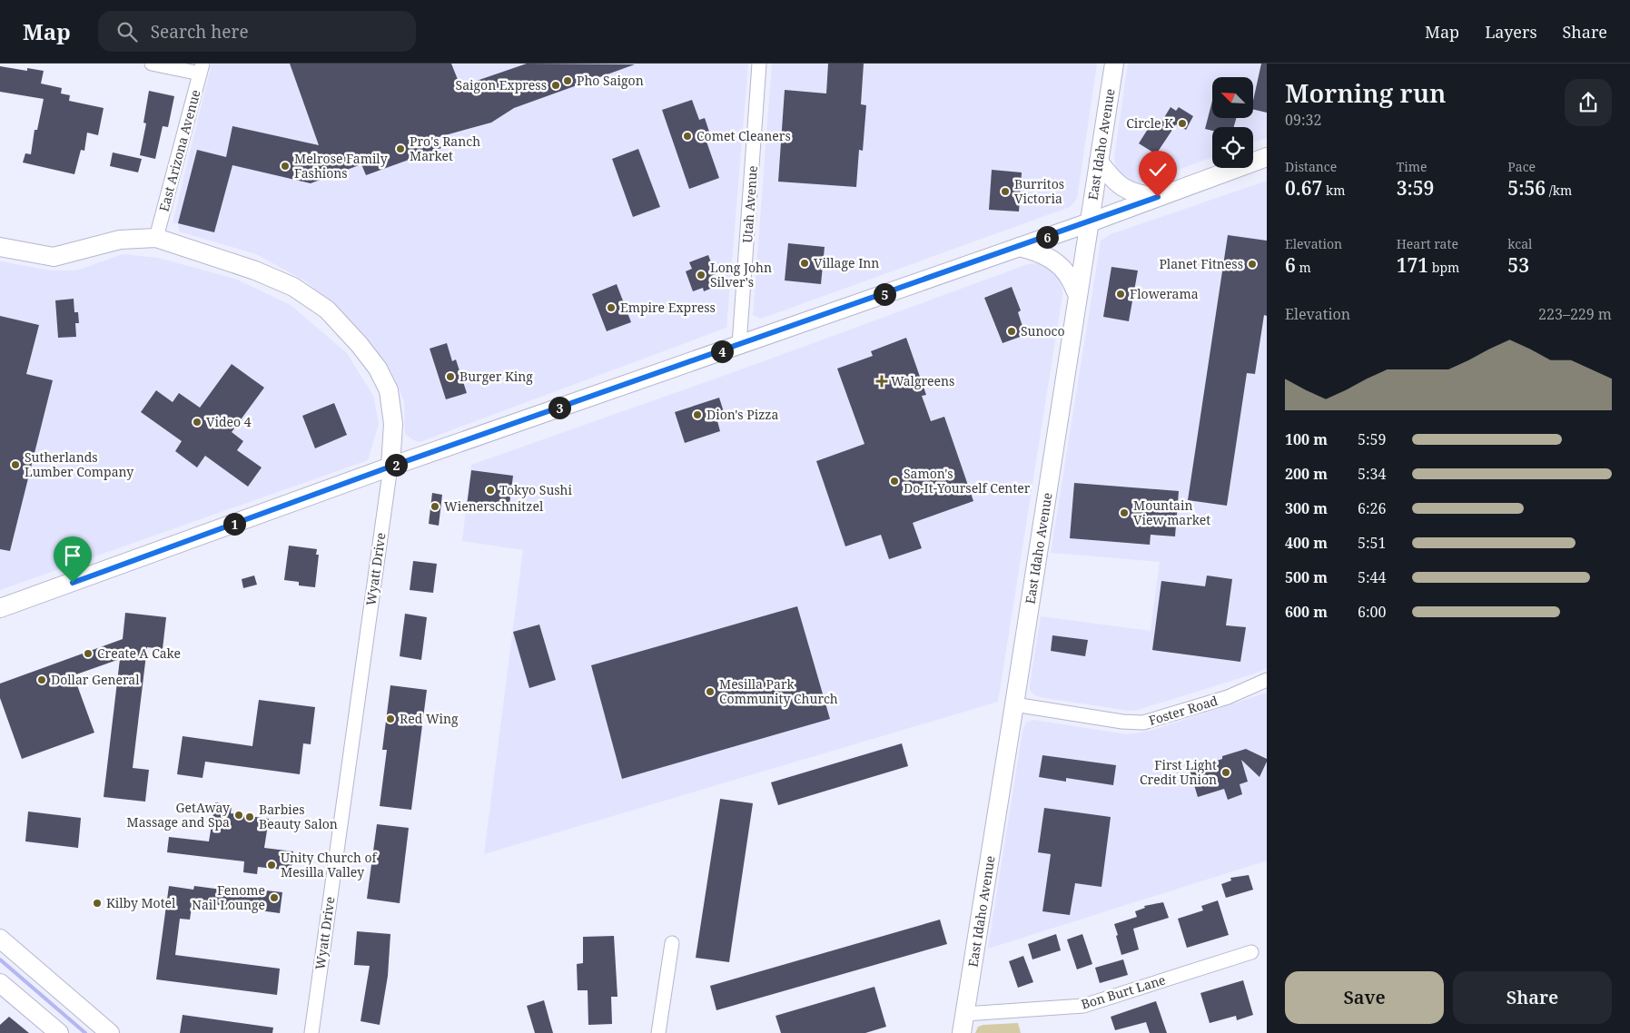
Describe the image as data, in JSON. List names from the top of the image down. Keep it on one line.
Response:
{"streets":{"main road":["East Idaho Avenue","Wyatt Drive"],"street":["East Arizona Avenue","Utah Avenue","Foster Road","Bon Burt Lane"]},"crossings":[["East Idaho Avenue","Foster Road"],["East Idaho Avenue","Bon Burt Lane"],["East Arizona Avenue","Wyatt Drive"]],"places":{"other":["Pho Saigon","Saigon Express","Circle K","Comet Cleaners","Pro's Ranch Market","Melrose Family Fashions","Burritos Victoria","Village Inn","Planet Fitness","Long John Silver's","Flowerama","Empire Express","Sunoco","Burger King","Dion's Pizza","Video 4","Sutherlands Lumber Company","Samon's Do-It-Yourself Center","Tokyo Sushi","Wienerschnitzel","Mountain View market","Create A Cake","Dollar General","Mesilla Park Community Church","Red Wing","First Light Credit Union","GetAway Massage and Spa","Barbies Beauty Salon","Unity Church of Mesilla Valley","Fenome Nail Lounge","Kilby Motel"],"health":["Walgreens"]},"north":"top left","page":{"header":"Map","search":"Search here","nav":["Map","Layers","Share"],"heading":["Morning run","09:32"],"stats":[["Distance","0.67 km"],["Time","3:59"],["Pace","5:56 /km"],["Elevation","6 m"],["Heart rate","171 bpm"],["kcal","53"]],"pins":["6","5","4","3","2","1"],"chart":["Elevation","223–229 m"],"list":[{"name":"100 m","note":"5:59"},{"name":"200 m","note":"5:34"},{"name":"300 m","note":"6:26"},{"name":"400 m","note":"5:51"},{"name":"500 m","note":"5:44"},{"name":"600 m","note":"6:00"}],"buttons":["Save","Share"]}}
